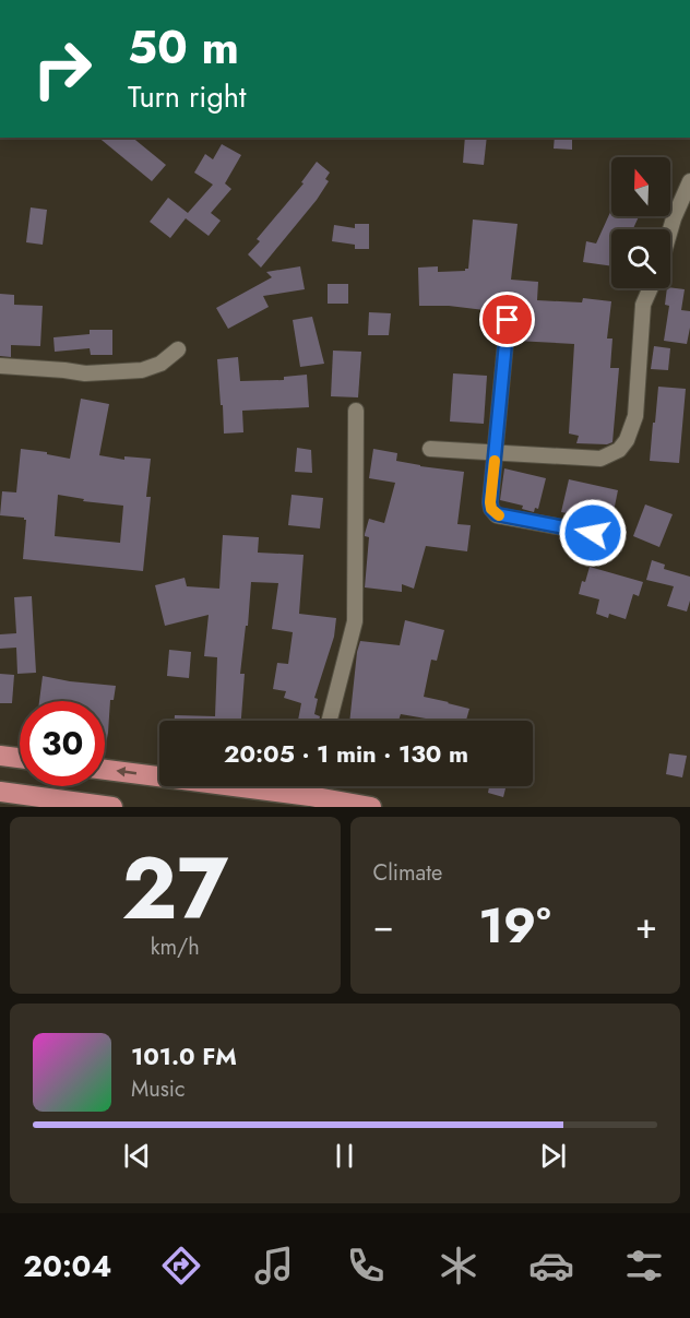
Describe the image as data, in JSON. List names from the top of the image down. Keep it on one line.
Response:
{"north":"top","page":{"turn":["50 m","Turn right"],"limit":"30","trip":"20:05 · 1 min · 130 m","tile":[["27","km/h"],"Climate"],"heat":["−","19°","+"],"song":["101.0 FM","Music"],"tabs":"20:04"}}
